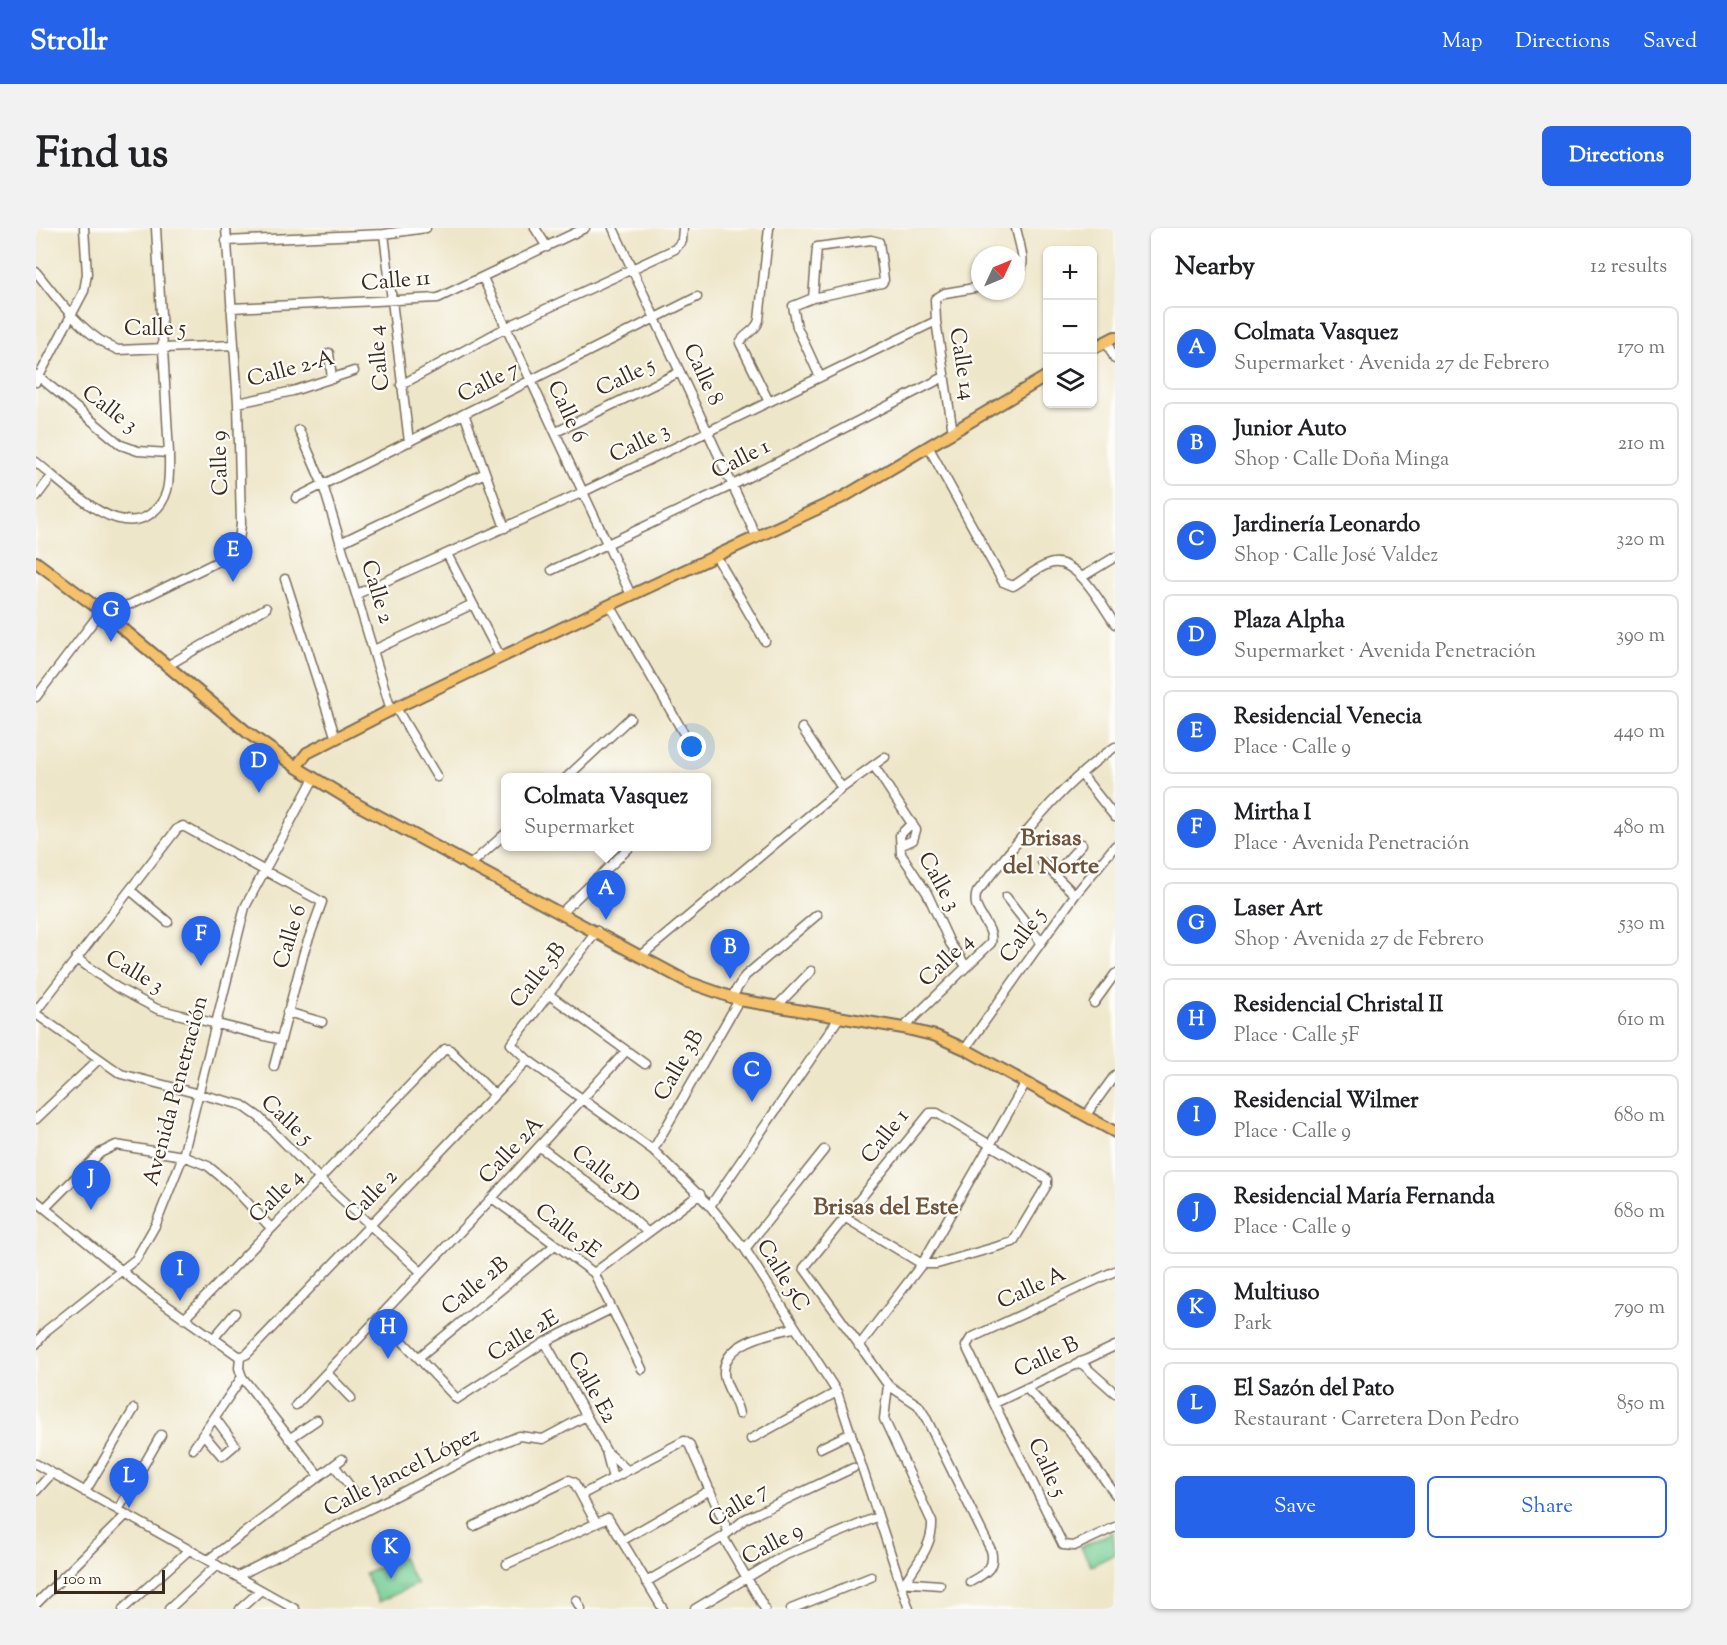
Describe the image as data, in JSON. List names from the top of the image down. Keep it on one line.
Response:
{"streets":{"street":["Calle 11","Calle 5","Calle 4","Calle 14","Calle 2-A","Calle 8","Calle 7","Calle 3","Calle 6","Calle 1","Calle 9","Calle 2","Calle 5B","Calle 3B","Avenida Penetración","Calle 2A","Calle 5D","Calle 5E","Calle 5C","Calle 2B","Calle A","Calle 2E","Calle B","Calle E2","Calle Jancel López"]},"crossings":[["Calle 11","Calle 4"],["Calle 11","Calle 6"],["Calle 11","Calle 9"],["Calle 5","Calle 4"],["Calle 5","Calle 8"],["Calle 5","Calle 6"],["Calle 5","Calle 9"],["Calle 5","Calle 2"],["Calle 5","Avenida Penetración"],["Calle 5","Calle 2A"],["Calle 5","Calle A"],["Calle 5","Calle B"],["Calle 4","Calle 7"],["Calle 4","Calle 3"],["Calle 4","Calle 2"],["Calle 14","Calle 3"],["Calle 14","Calle 1"],["Calle 2-A","Calle 9"],["Calle 8","Calle 7"],["Calle 8","Calle 3"],["Calle 8","Calle 1"],["Calle 7","Calle 6"],["Calle 7","Calle 2"],["Calle 3","Calle 6"],["Calle 3","Calle 2"],["Calle 3","Avenida Penetración"],["Calle 6","Calle 1"],["Calle 6","Avenida Penetración"],["Calle 2","Calle 5C"],["Calle 5B","Calle 5C"],["Calle 3B","Calle 5C"],["Calle 2A","Calle 5D"],["Calle 2A","Calle 5E"],["Calle 2A","Calle 5C"],["Calle 5E","Calle 2B"],["Calle 5E","Calle 2E"],["Calle 2B","Calle 2E"],["Calle 2E","Calle E2"],["Calle E2","Calle Jancel López"]],"districts":["Brisas del Norte","Brisas del Este"],"scale_bar":"100 m","north":"top right","page":{"header":"Strollr","nav":["Map","Directions","Saved"],"title":"Find us","buttons":["Directions",["Save","Share"]],"heading":["Nearby","12 results"],"map_buttons":["+","−"],"list":[{"mark":"A","name":"Colmata Vasquez","note":"Supermarket · Avenida 27 de Febrero","value":"170 m"},{"mark":"B","name":"Junior Auto","note":"Shop · Calle Doña Minga","value":"210 m"},{"mark":"C","name":"Jardinería Leonardo","note":"Shop · Calle José Valdez","value":"320 m"},{"mark":"D","name":"Plaza Alpha","note":"Supermarket · Avenida Penetración","value":"390 m"},{"mark":"E","name":"Residencial Venecia","note":"Place · Calle 9","value":"440 m"},{"mark":"F","name":"Mirtha I","note":"Place · Avenida Penetración","value":"480 m"},{"mark":"G","name":"Laser Art","note":"Shop · Avenida 27 de Febrero","value":"530 m"},{"mark":"H","name":"Residencial Christal II","note":"Place · Calle 5F","value":"610 m"},{"mark":"I","name":"Residencial Wilmer","note":"Place · Calle 9","value":"680 m"},{"mark":"J","name":"Residencial María Fernanda","note":"Place · Calle 9","value":"680 m"},{"mark":"K","name":"Multiuso","note":"Park","value":"790 m"},{"mark":"L","name":"El Sazón del Pato","note":"Restaurant · Carretera Don Pedro","value":"850 m"}],"pins":["E","G","D","A","F","B","C","J","I","H","L","K"],"popup":["Colmata Vasquez","Supermarket"],"scale":"100 m"}}
